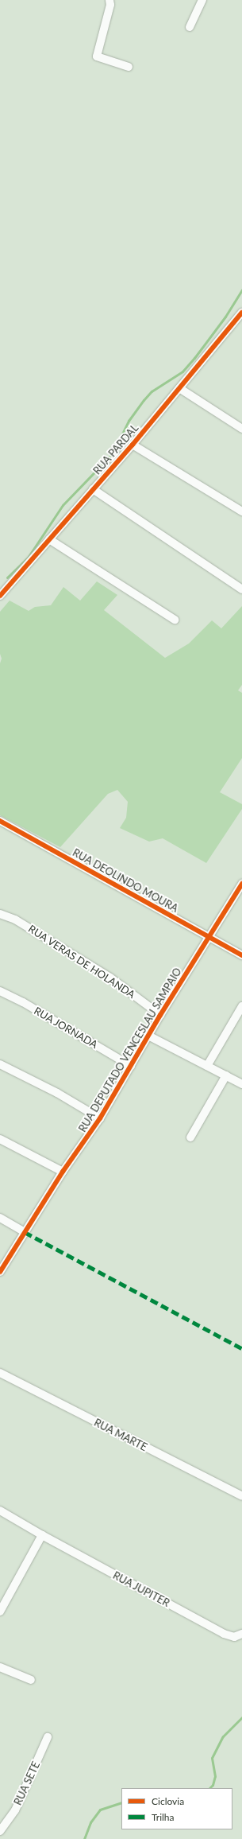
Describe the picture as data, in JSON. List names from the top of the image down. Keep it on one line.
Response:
{"streets":{"street":["RUA PARDAL","RUA DEOLINDO MOURA","RUA VERAS DE HOLANDA","RUA JORNADA","RUA DEPUTADO VENCESLAU SAMPAIO","RUA MARTE","RUA JUPITER","RUA SETE"]},"crossings":[["RUA DEOLINDO MOURA","RUA DEPUTADO VENCESLAU SAMPAIO"],["RUA VERAS DE HOLANDA","RUA DEPUTADO VENCESLAU SAMPAIO"],["RUA JORNADA","RUA DEPUTADO VENCESLAU SAMPAIO"]],"legend":["Ciclovia","Trilha"]}
